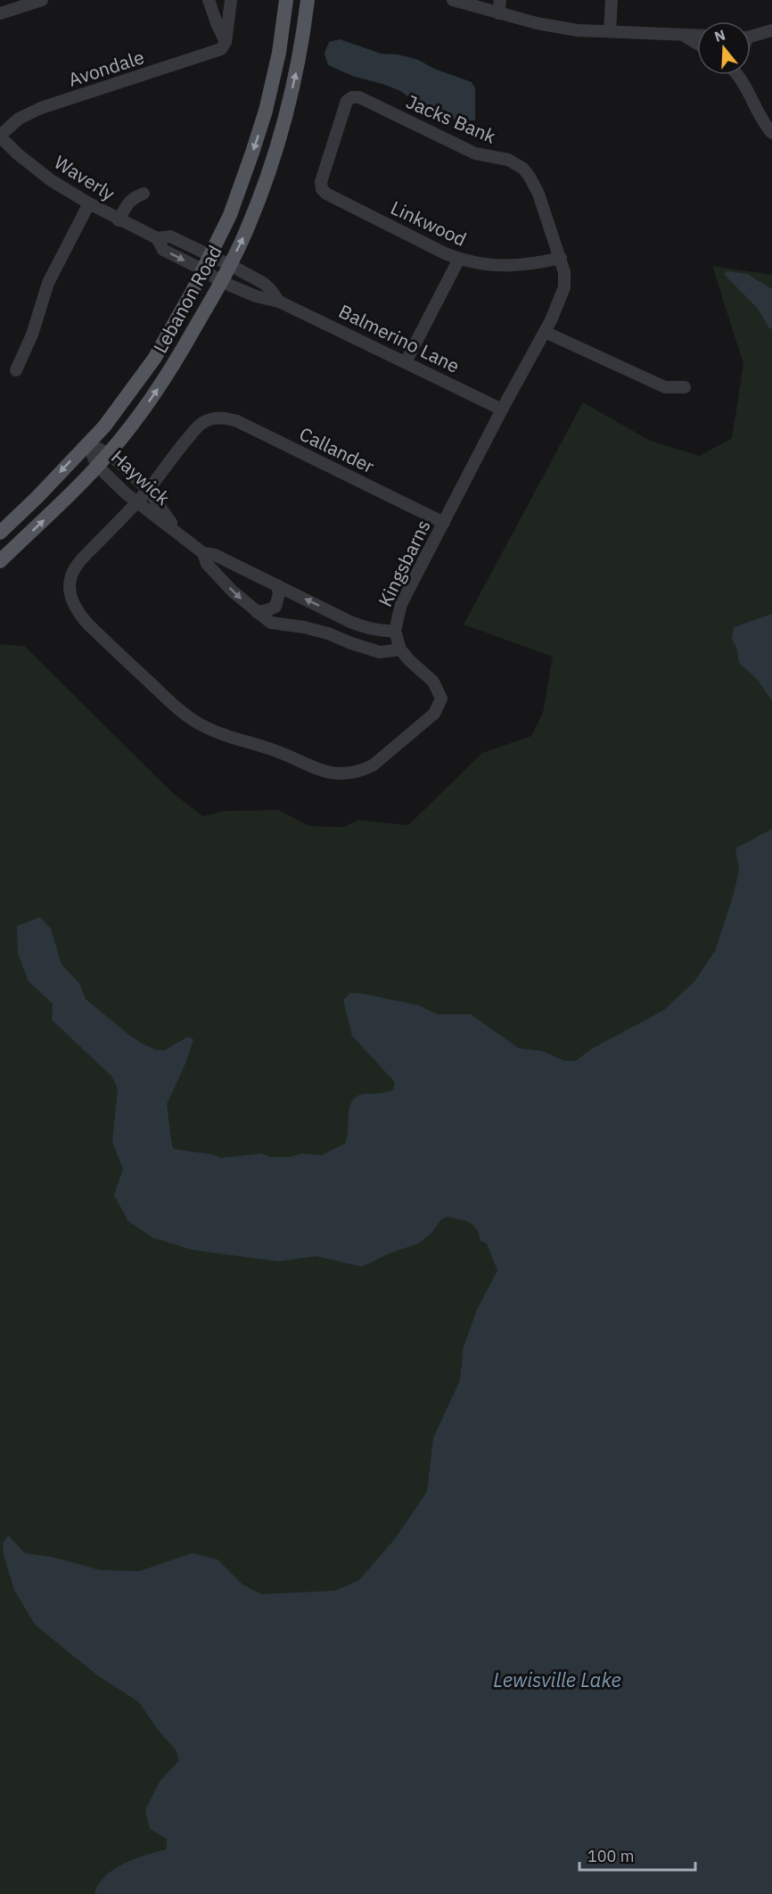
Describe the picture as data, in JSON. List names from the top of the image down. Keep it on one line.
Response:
{"streets":{"main road":["Lebanon Road"],"street":["Avondale","Jacks Bank","Waverly","Linkwood","Balmerino Lane","Callander","Haywick","Kingsbarns"]},"crossings":[["Avondale","Waverly"],["Jacks Bank","Linkwood"],["Jacks Bank","Kingsbarns"],["Waverly","Lebanon Road"],["Waverly","Balmerino Lane"],["Linkwood","Kingsbarns"],["Lebanon Road","Balmerino Lane"],["Lebanon Road","Haywick"],["Balmerino Lane","Kingsbarns"],["Callander","Haywick"],["Callander","Kingsbarns"],["Haywick","Kingsbarns"]],"water":["Lewisville Lake"],"scale_bar":"100 m","north":"top"}
